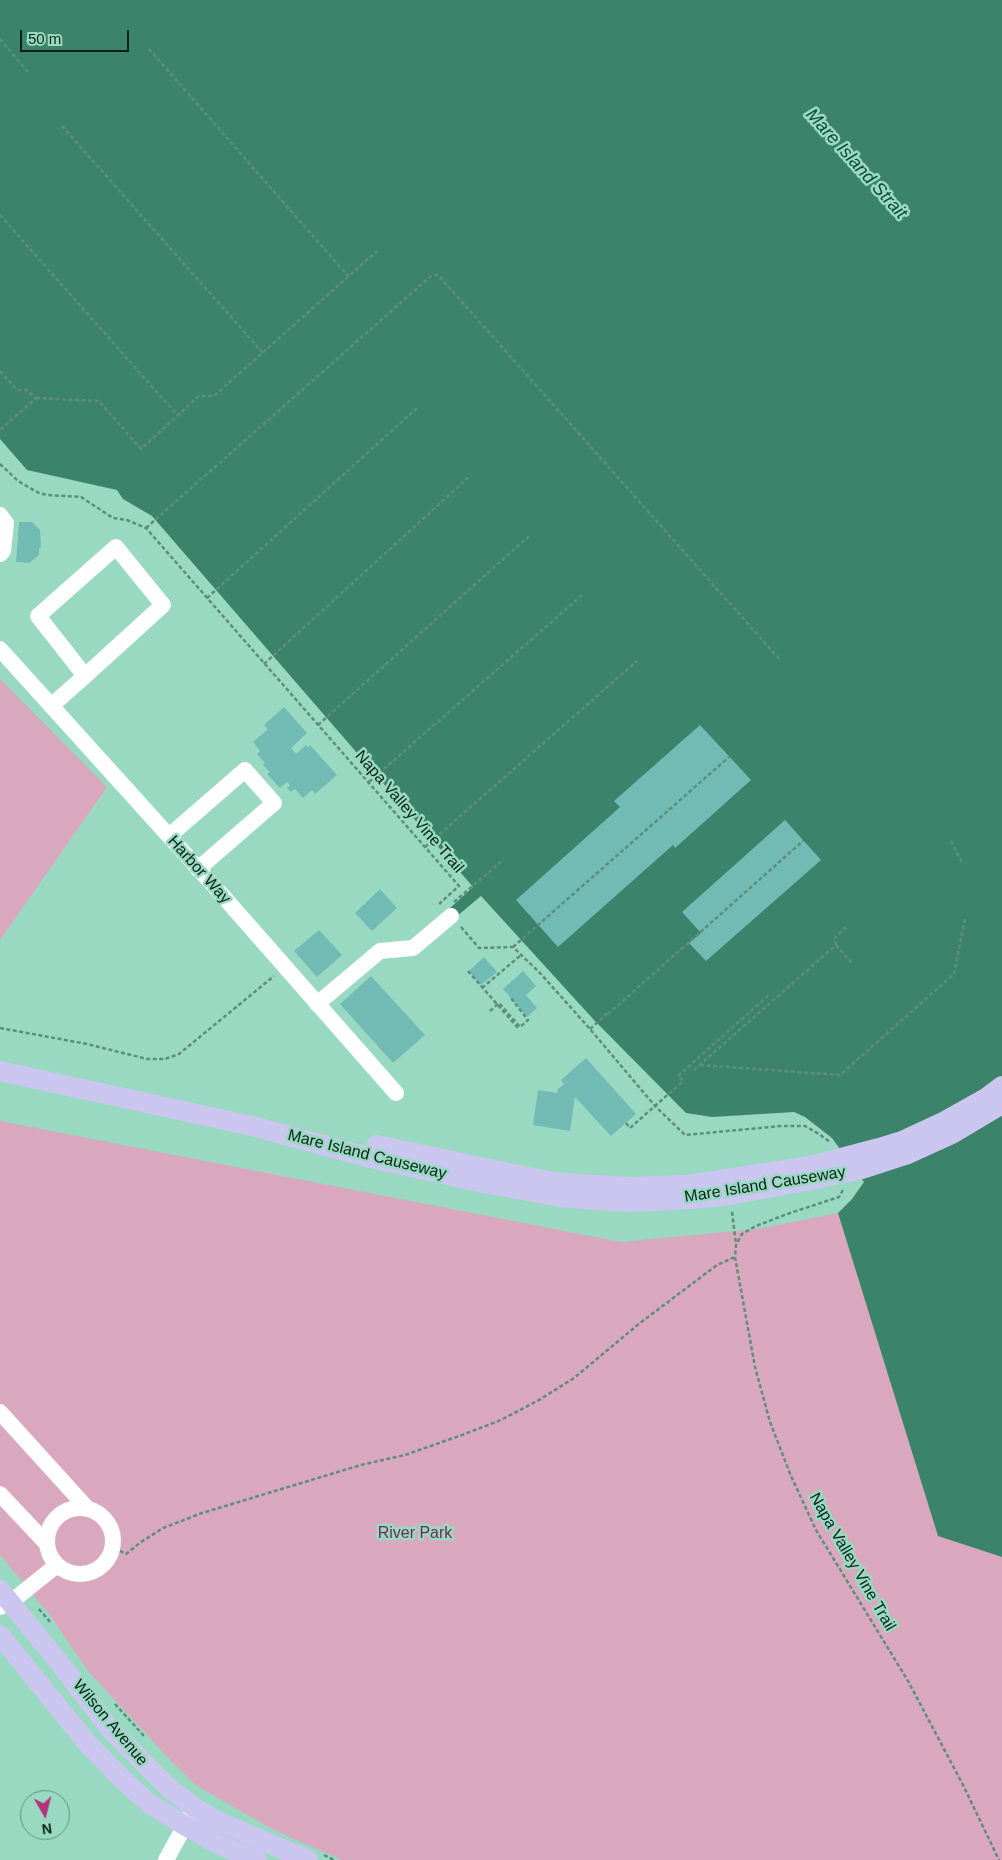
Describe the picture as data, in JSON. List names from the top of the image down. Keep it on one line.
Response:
{"streets":{"main road":["Mare Island Causeway","Wilson Avenue"],"street":["Harbor Way"],"path":["Napa Valley Vine Trail"]},"water":["Mare Island Strait"],"parks":["River Park"],"scale_bar":"50 m","north":"bottom"}
